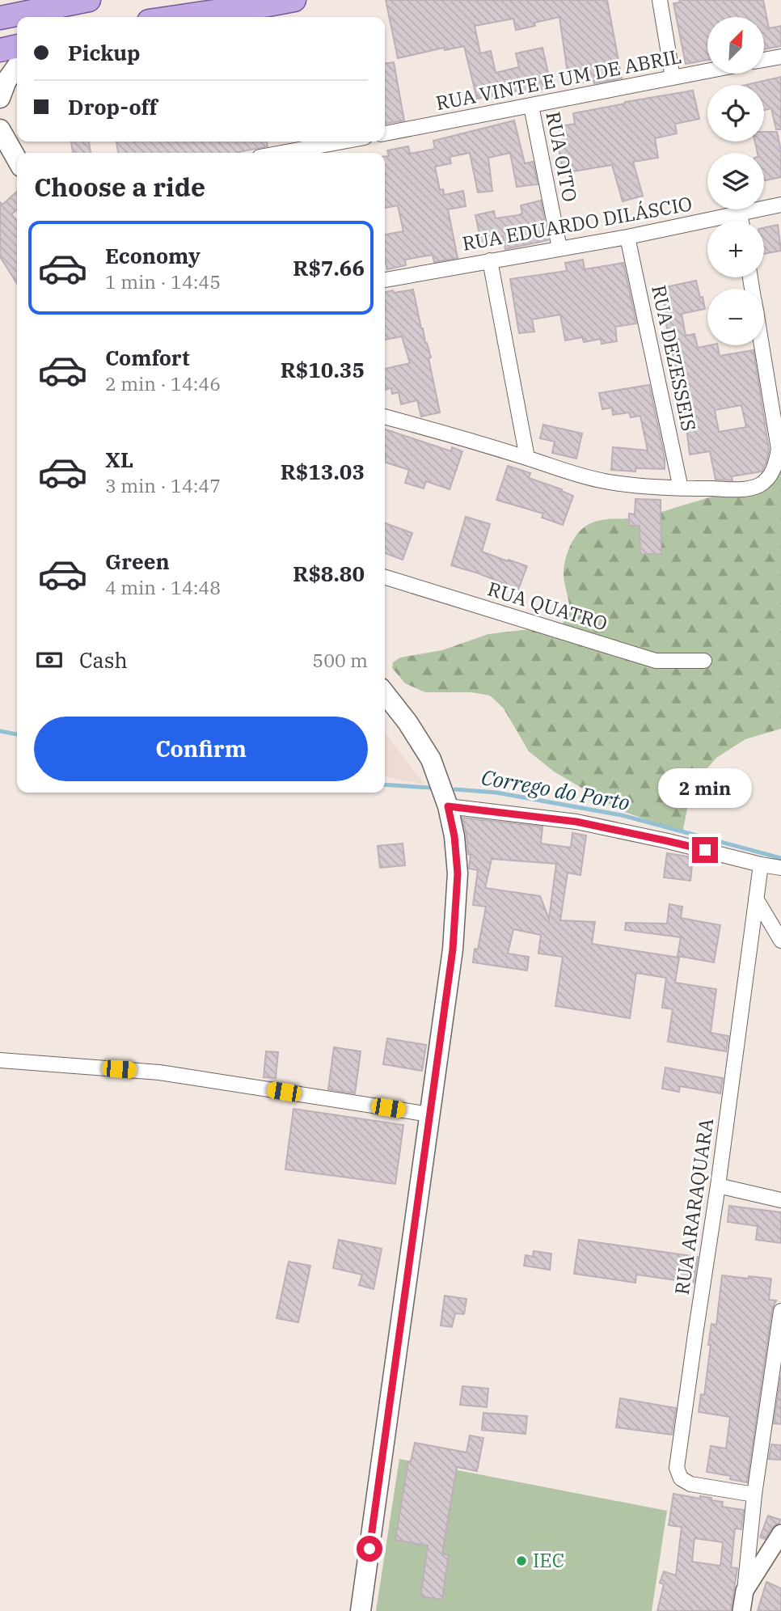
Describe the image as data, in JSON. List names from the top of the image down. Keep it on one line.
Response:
{"streets":{"street":["RUA VINTE E UM DE ABRIL","RUA OITO","RUA EDUARDO DILÁSCIO","RUA DEZESSEIS","RUA QUATRO","RUA ARARAQUARA"]},"crossings":[["RUA VINTE E UM DE ABRIL","RUA OITO"],["RUA OITO","RUA EDUARDO DILÁSCIO"],["RUA EDUARDO DILÁSCIO","RUA DEZESSEIS"]],"water":["Corrego do Porto"],"places":["IEC"],"north":"top right","page":{"map_buttons":["+","−"],"banner":["Pickup","Drop-off"],"heading":"Choose a ride","list":[{"name":"Economy","note":"1 min · 14:45","value":"R$7.66"},{"name":"Comfort","note":"2 min · 14:46","value":"R$10.35"},{"name":"XL","note":"3 min · 14:47","value":"R$13.03"},{"name":"Green","note":"4 min · 14:48","value":"R$8.80"}],"pay":["Cash","500 m"],"buttons":"Confirm","bubble":"2 min"}}
